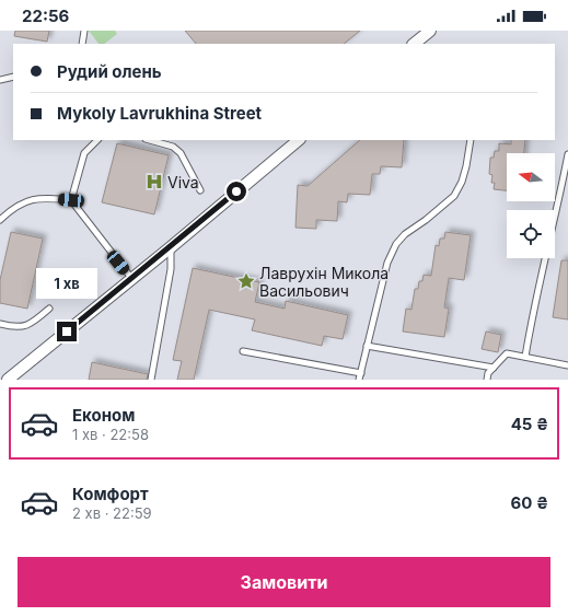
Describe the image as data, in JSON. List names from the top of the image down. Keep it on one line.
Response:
{"places":{"hospital":["Viva"],"place":["Лаврухін Микола Васильович"]},"north":"left","page":{"status":"22:56","banner":["Рудий олень","Mykoly Lavrukhina Street"],"bubble":"1 хв","list":[{"name":"Економ","note":"1 хв · 22:58","value":"45 ₴"},{"name":"Комфорт","note":"2 хв · 22:59","value":"60 ₴"}],"buttons":"Замовити"}}
